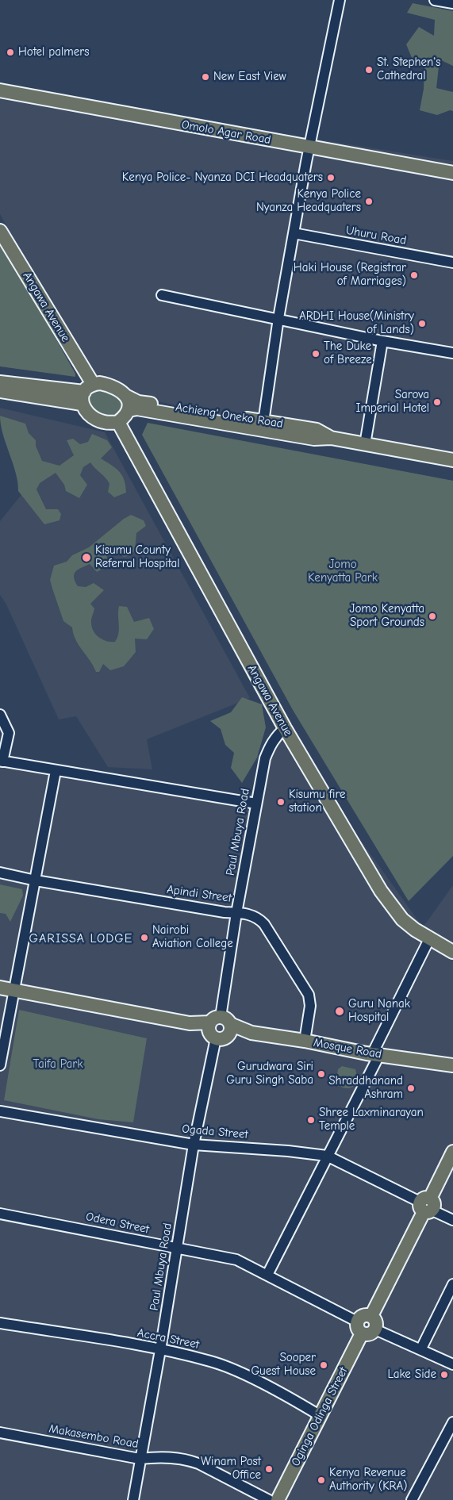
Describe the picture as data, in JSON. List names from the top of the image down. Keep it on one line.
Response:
{"streets":{"main road":["Omolo Agar Road","Angawa Avenue","Achieng' Oneko Road","Mosque Road","Oginga Odinga Street"],"street":["Uhuru Road","Paul Mbuya Road","Apindi Street","Ogada Street","Odera Street","Accra Street","Makasembo Road"]},"crossings":[["Angawa Avenue","Achieng' Oneko Road"],["Angawa Avenue","Paul Mbuya Road"],["Paul Mbuya Road","Apindi Street"],["Paul Mbuya Road","Mosque Road"],["Paul Mbuya Road","Ogada Street"],["Paul Mbuya Road","Odera Street"],["Paul Mbuya Road","Accra Street"],["Paul Mbuya Road","Makasembo Road"],["Apindi Street","Mosque Road"],["Odera Street","Oginga Odinga Street"],["Accra Street","Oginga Odinga Street"]],"districts":["GARISSA LODGE"],"parks":["Jomo Kenyatta Park","Taifa Park"],"places":["Hotel palmers","St. Stephen's Cathedral","New East View","Kenya Police- Nyanza DCI Headquaters","Kenya Police Nyanza Headquaters","Haki House (Registrar of Marriages)","ARDHI House(Ministry of Lands)","The Duke of Breeze","Sarova Imperial Hotel","Kisumu County Referral Hospital","Jomo Kenyatta Sport Grounds","Kisumu fire station","Nairobi Aviation College","Guru Nanak Hospital","Gurudwara Siri Guru Singh Saba","Shraddhanand Ashram","Shree Laxminarayan Temple","Sooper Guest House","Lake Side","Winam Post Office","Kenya Revenue Authority (KRA)"]}
